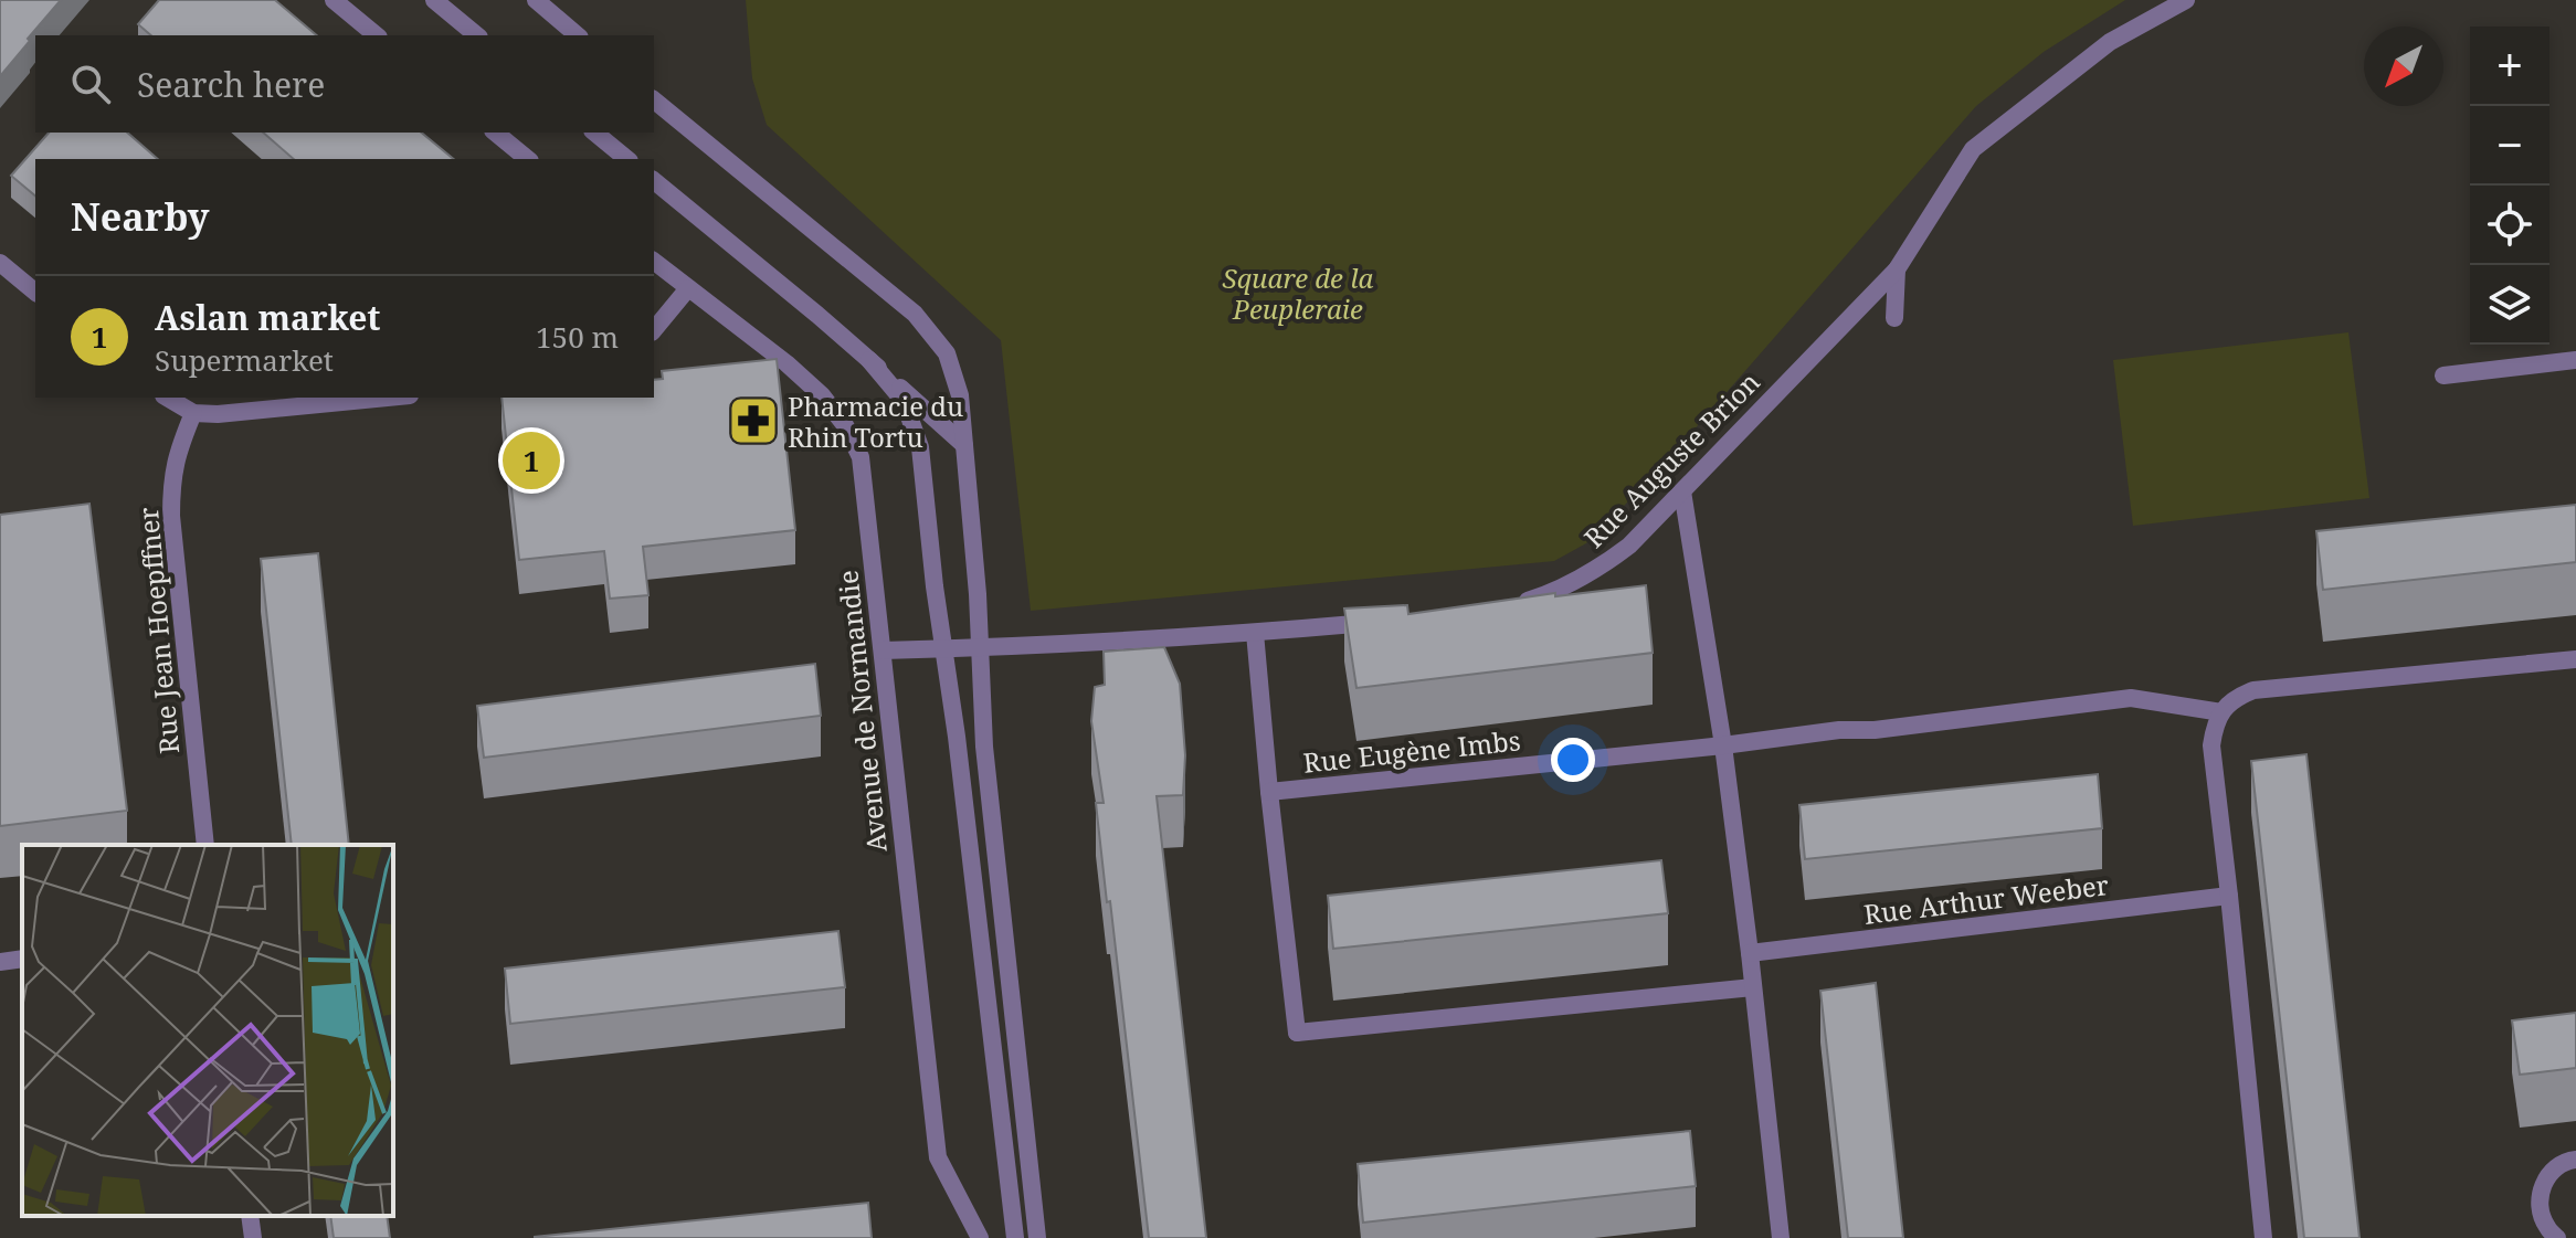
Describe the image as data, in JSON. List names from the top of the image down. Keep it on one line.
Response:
{"streets":{"street":["Rue Auguste Brion","Rue Jean Hoepffner","Avenue de Normandie","Rue Eugène Imbs","Rue Arthur Weeber"]},"parks":["Square de la Peupleraie"],"places":{"pharmacy":["Pharmacie du Rhin Tortu"]},"north":"bottom left","page":{"map_buttons":["+","−"],"search":"Search here","heading":"Nearby","list":[{"mark":"1","name":"Aslan market","note":"Supermarket","value":"150 m"}],"pins":"1"}}
